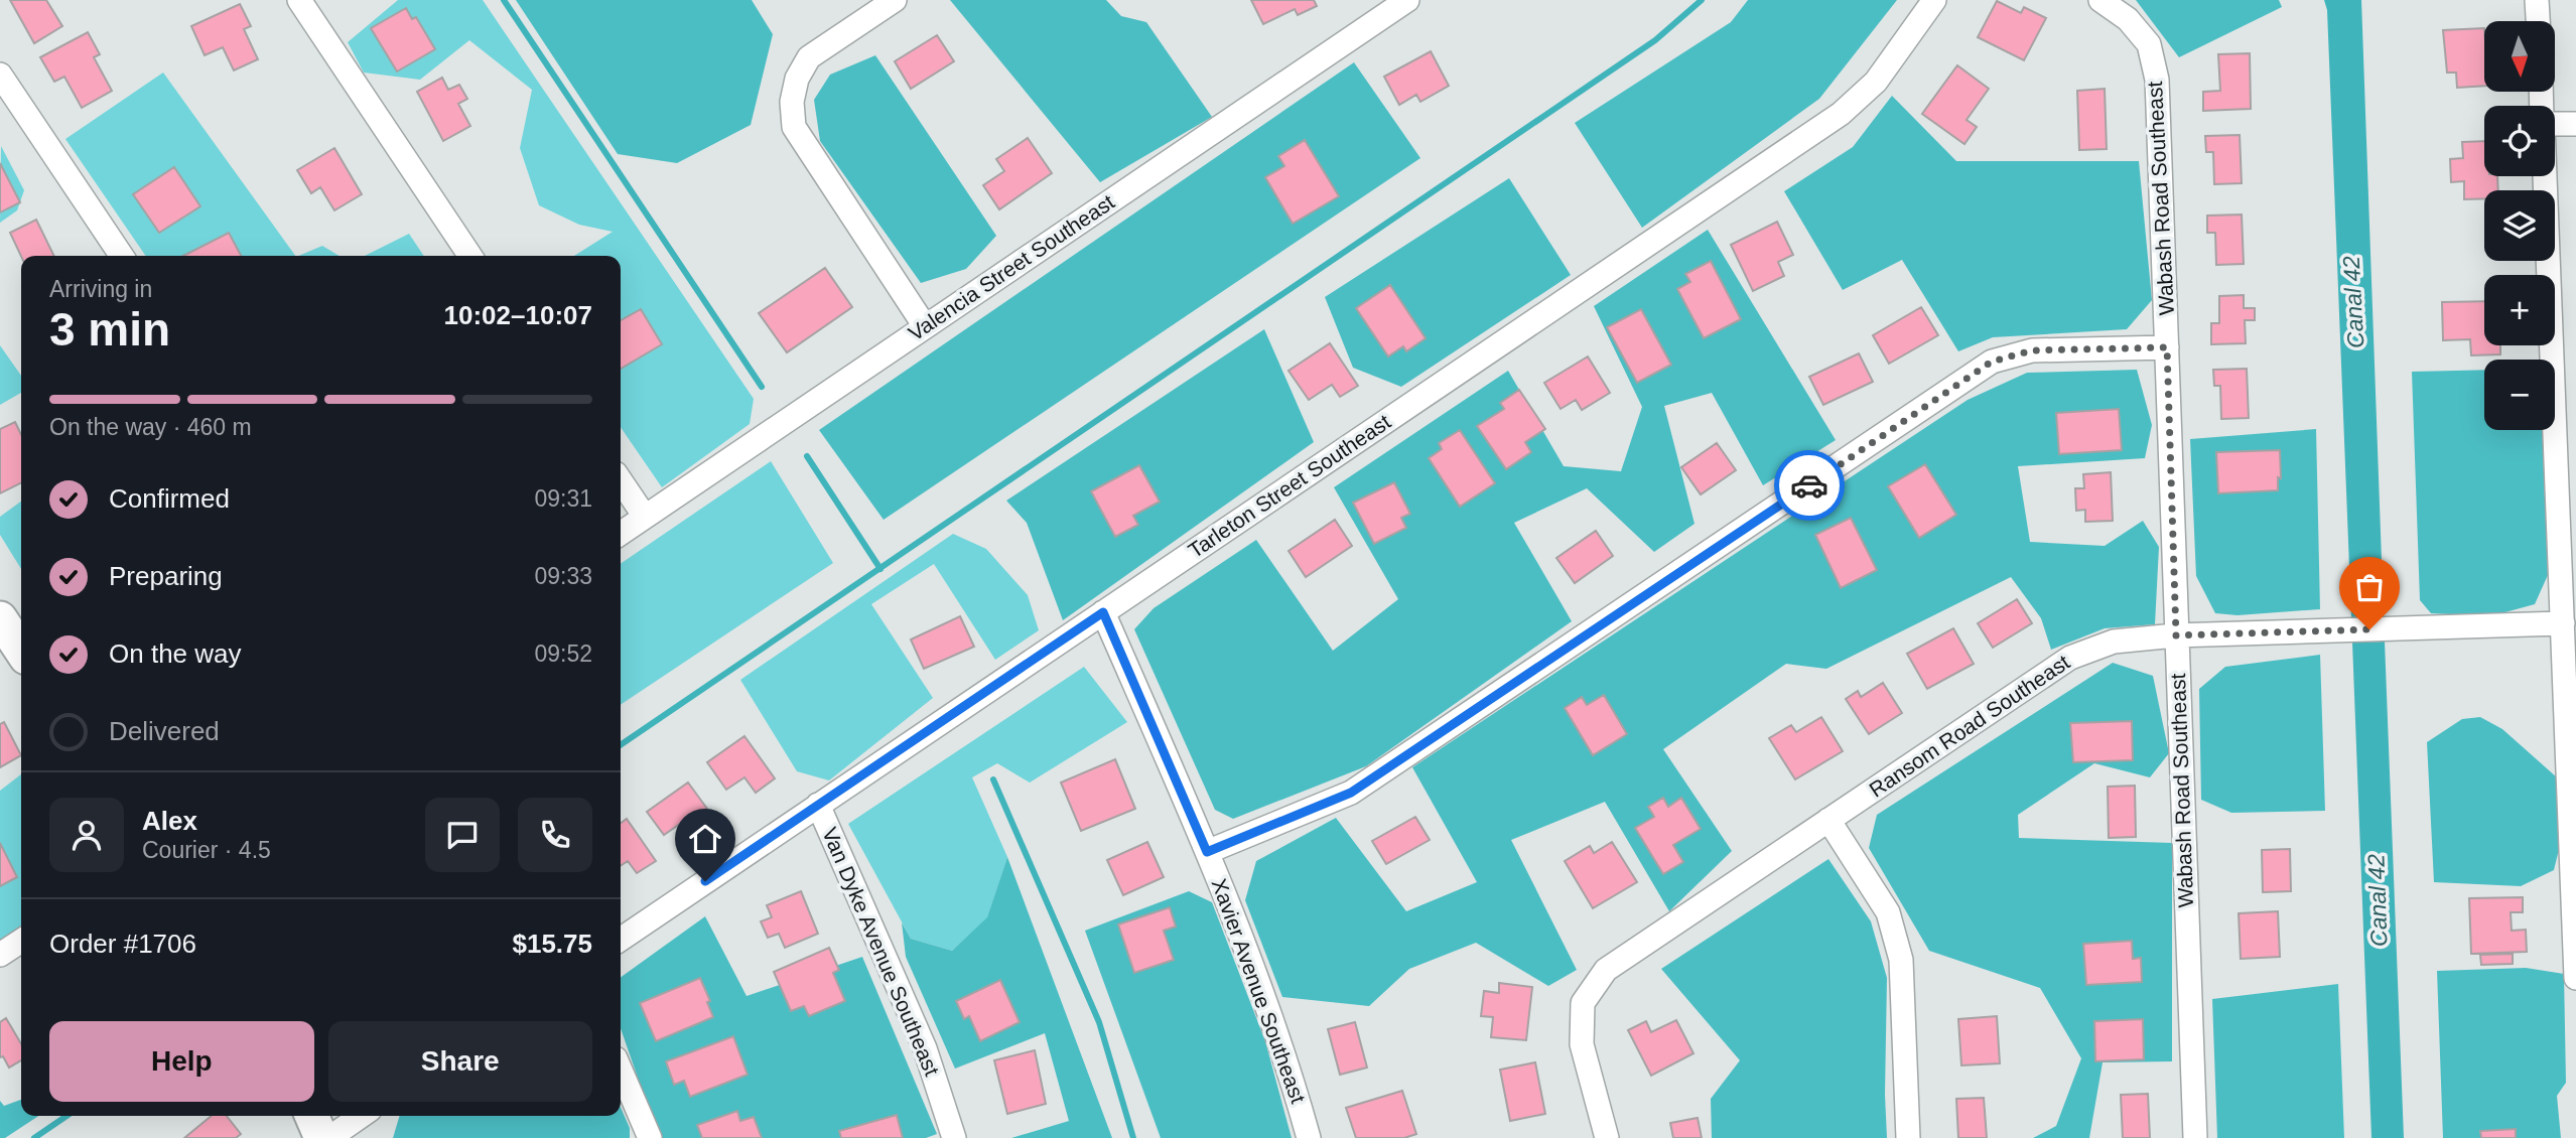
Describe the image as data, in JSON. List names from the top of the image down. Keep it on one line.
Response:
{"streets":{"street":["Wabash Road Southeast","Valencia Street Southeast","Tarleton Street Southeast","Ransom Road Southeast","Van Dyke Avenue Southeast","Xavier Avenue Southeast"]},"crossings":[["Wabash Road Southeast","Ransom Road Southeast"],["Tarleton Street Southeast","Van Dyke Avenue Southeast"],["Tarleton Street Southeast","Xavier Avenue Southeast"]],"water":["Canal 42"],"north":"bottom","page":{"map_buttons":["+","−"],"heading":["3 min","Arriving in","10:02–10:07"],"panel":["Alex","Courier · 4.5","Order #1706","$15.75"],"bar":"On the way · 460 m","list":[["Confirmed","09:31"],["Preparing","09:33"],["On the way","09:52"],"Delivered"],"buttons":["Help","Share"]}}
